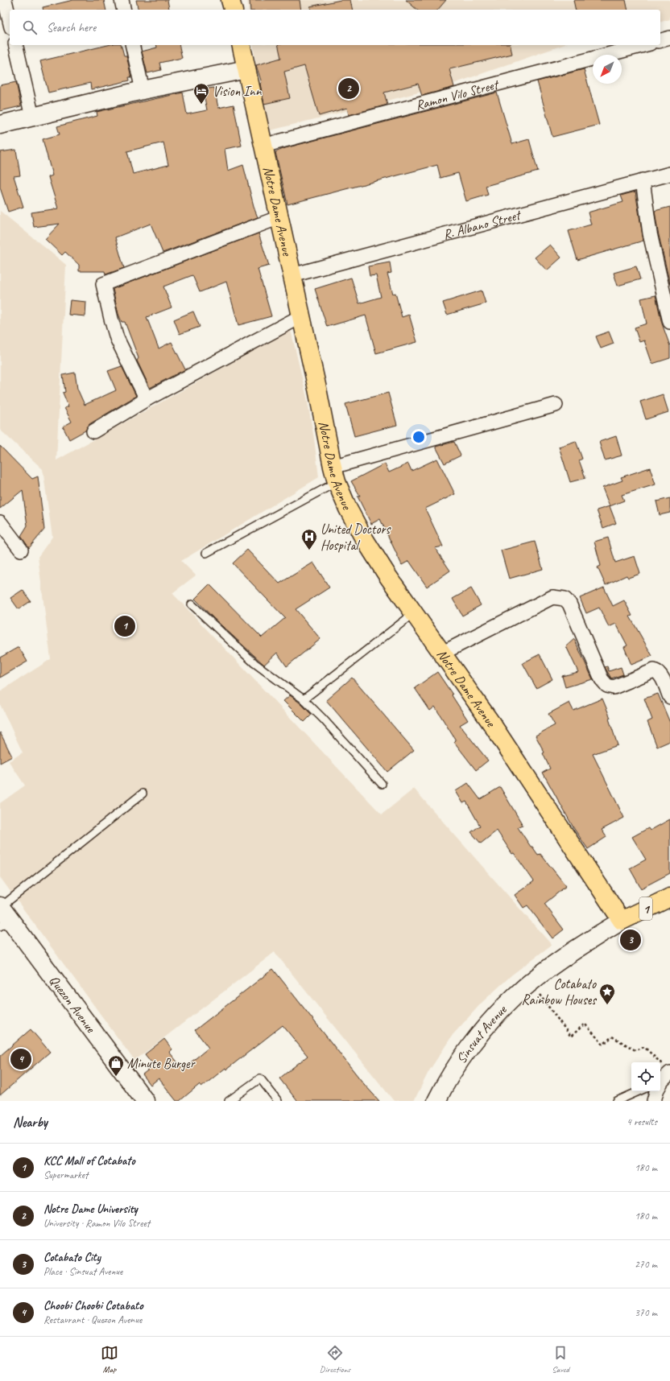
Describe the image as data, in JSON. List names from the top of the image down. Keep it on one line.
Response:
{"streets":{"main road":["Notre Dame Avenue","1","Quezon Avenue","Sinsuat Avenue"],"street":["Ramon Vilo Street","R. Albano Street"]},"crossings":[["Ramon Vilo Street","Notre Dame Avenue"],["Notre Dame Avenue","R. Albano Street"],["Notre Dame Avenue","Sinsuat Avenue"]],"places":{"hotel":["Vision Inn"],"hospital":["United Doctors Hospital"],"place":["Cotabato Rainbow Houses"],"shop":["Minute Burger"]},"north":"bottom left","page":{"search":"Search here","pins":["2","1","3","4"],"heading":["Nearby","4 results"],"list":[{"mark":"1","name":"KCC Mall of Cotabato","note":"Supermarket","value":"180 m"},{"mark":"2","name":"Notre Dame University","note":"University · Ramon Vilo Street","value":"180 m"},{"mark":"3","name":"Cotabato City","note":"Place · Sinsuat Avenue","value":"270 m"},{"mark":"4","name":"Choobi Choobi Cotabato","note":"Restaurant · Quezon Avenue","value":"370 m"}],"nav":["Map","Directions","Saved"]}}
